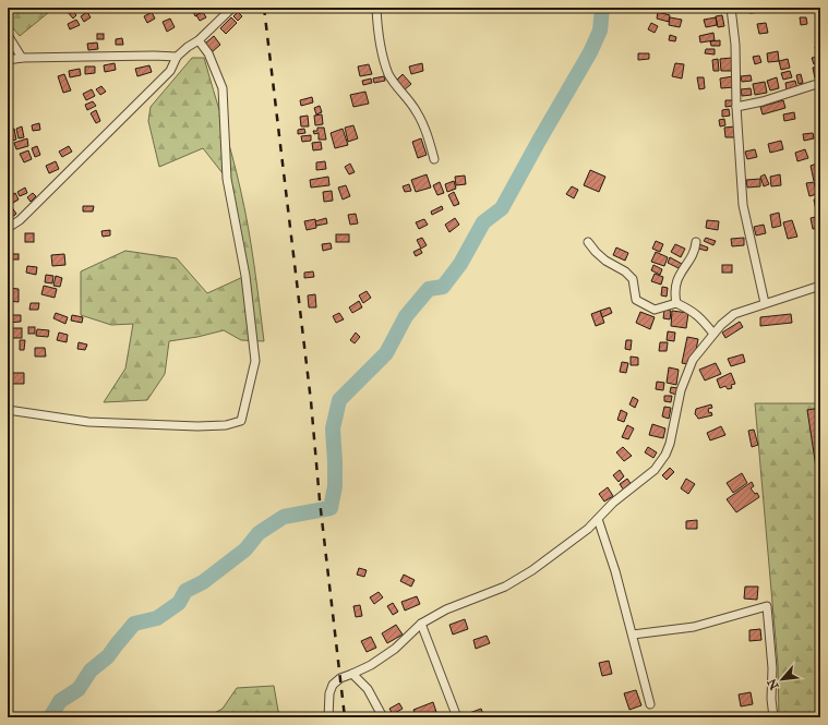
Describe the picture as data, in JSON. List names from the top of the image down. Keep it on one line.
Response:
{"north":"bottom left"}
